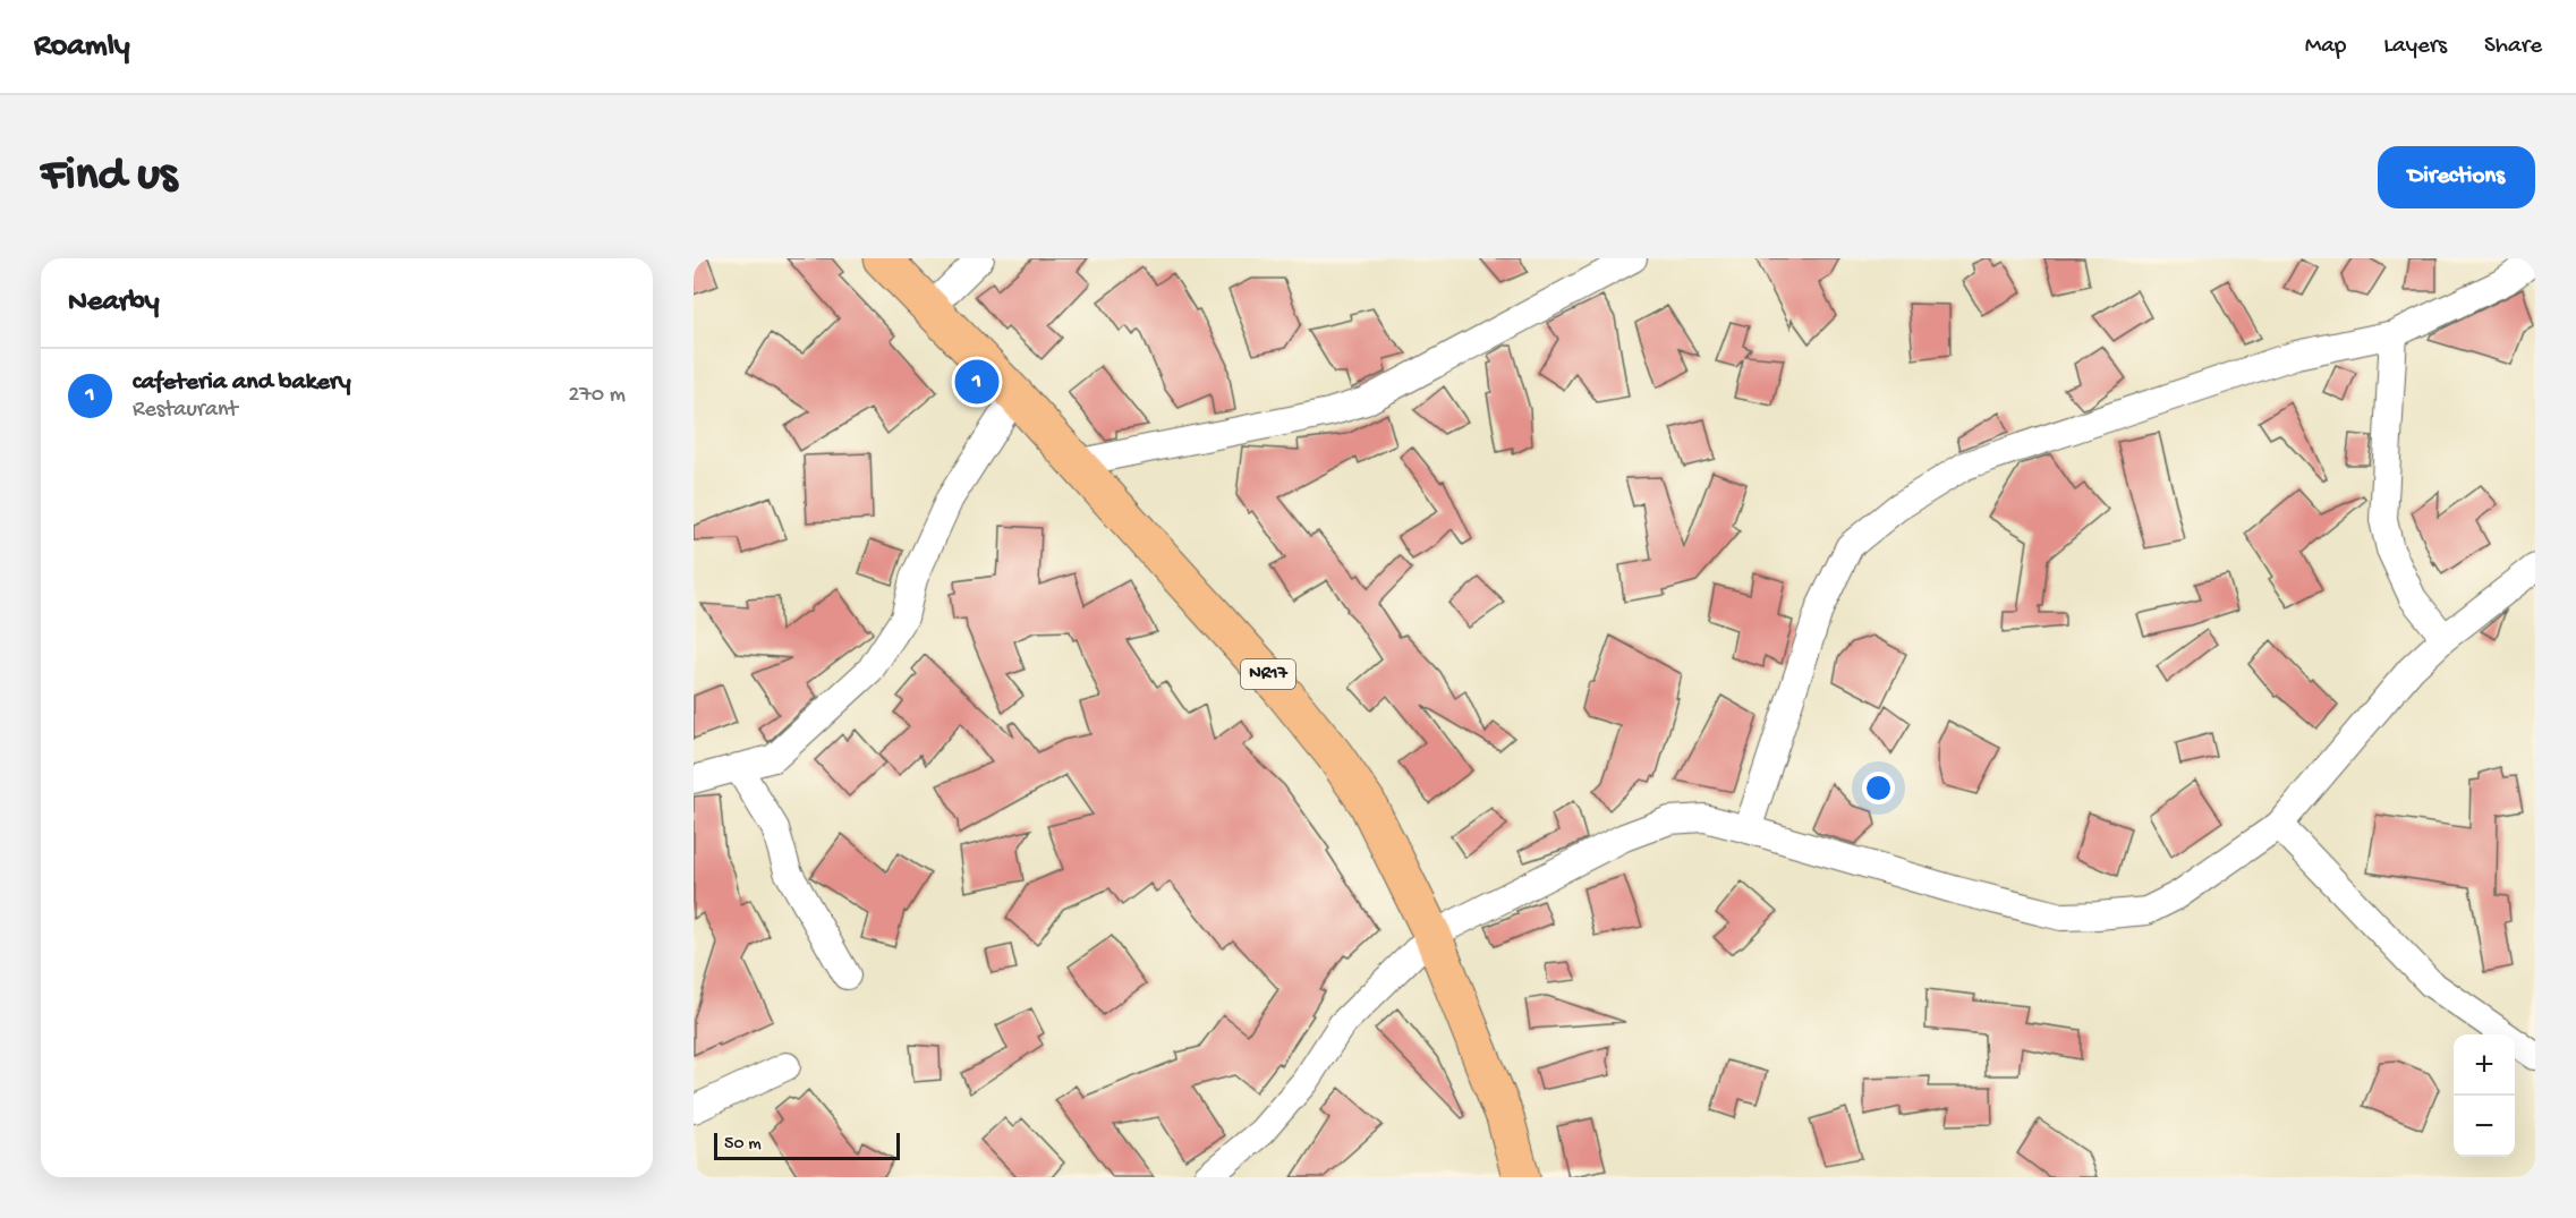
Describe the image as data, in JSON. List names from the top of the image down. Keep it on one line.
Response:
{"streets":{"main road":["NR17"]},"scale_bar":"50 m","page":{"header":"Roamly","nav":["Map","Layers","Share"],"buttons":"Directions","title":"Find us","heading":"Nearby","list":[{"mark":"1","name":"cafeteria and bakery","note":"Restaurant","value":"270 m"}],"pins":"1","map_buttons":["+","−"],"scale":"50 m"}}
